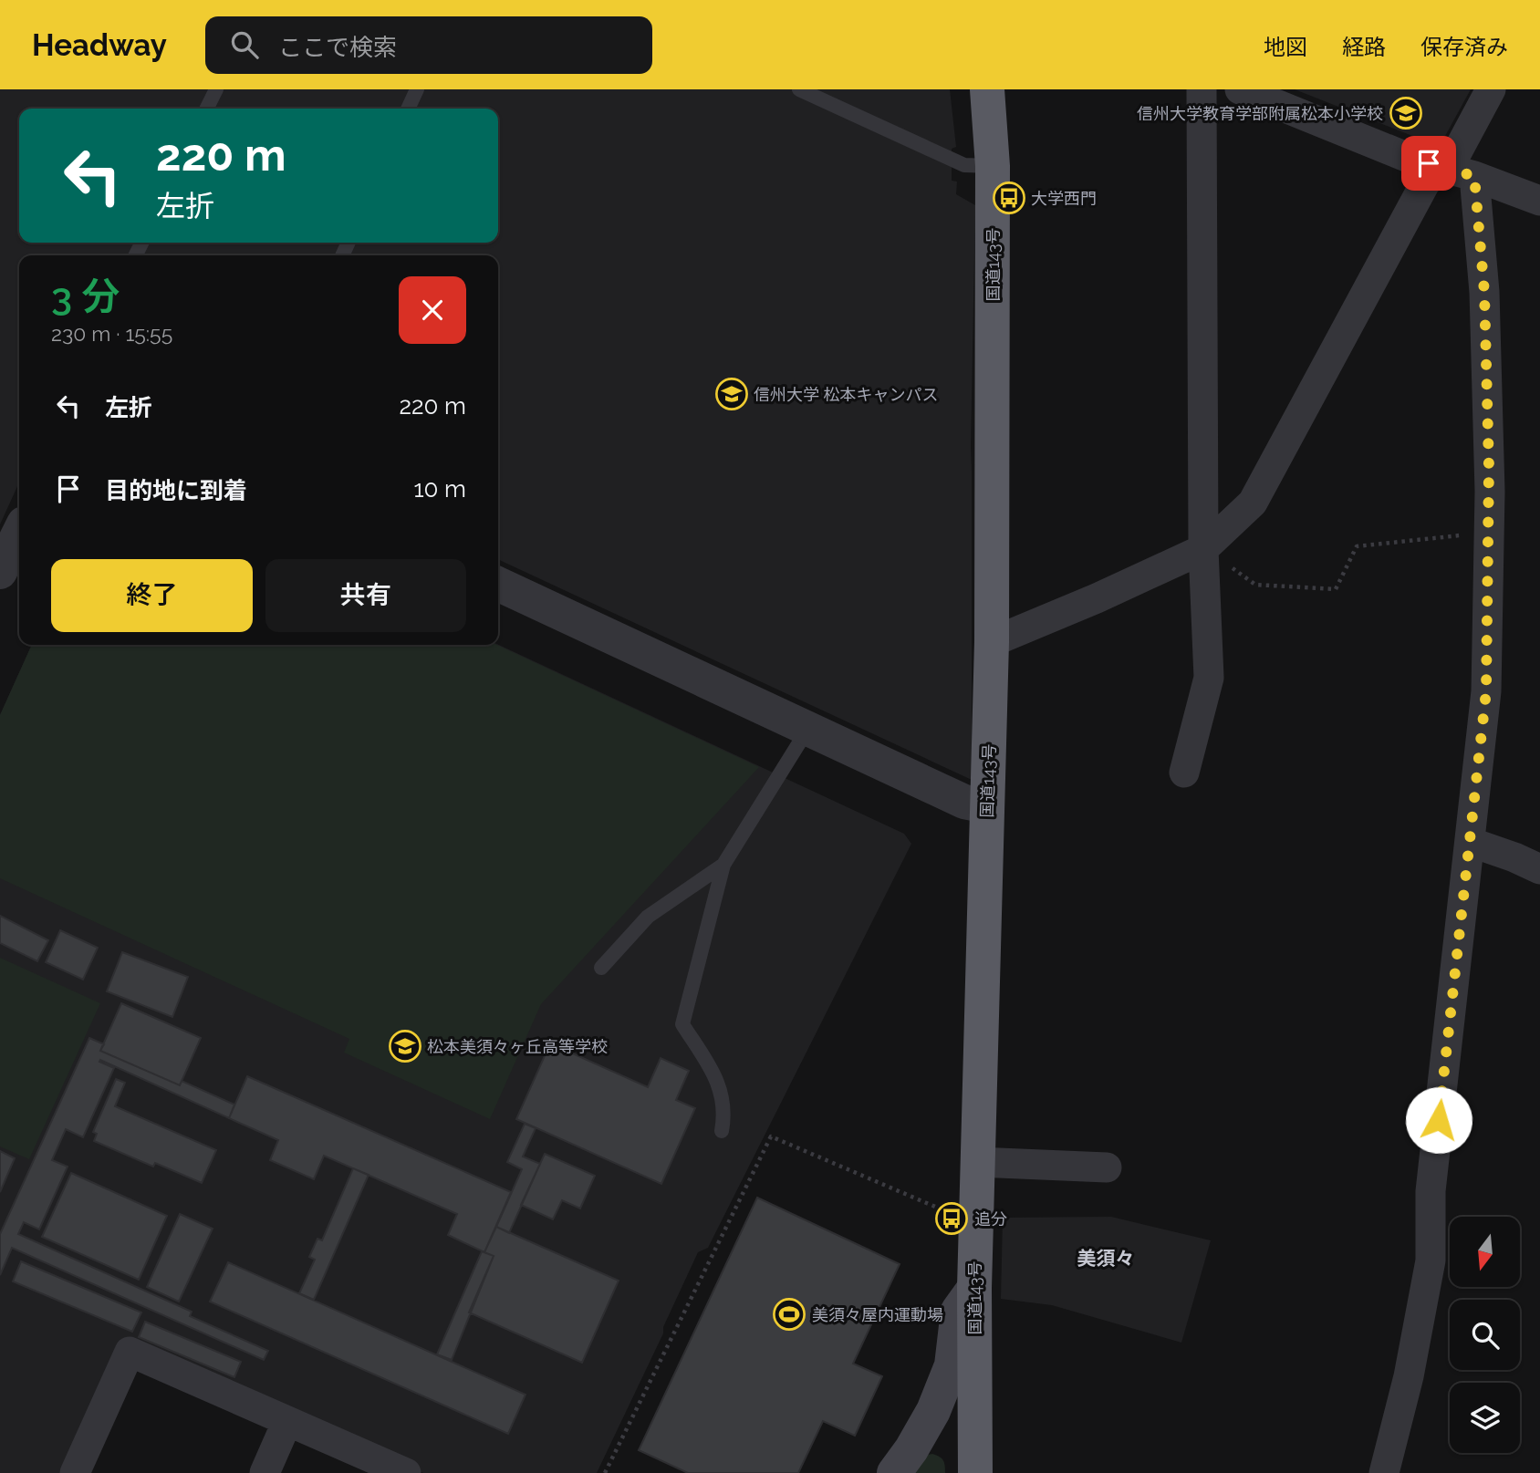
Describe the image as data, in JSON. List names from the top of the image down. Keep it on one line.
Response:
{"streets":{"highway":["国道143号"]},"districts":["美須々"],"places":{"school or university":["信州大学教育学部附属松本小学校","信州大学 松本キャンパス","松本美須々ヶ丘高等学校"],"bus stop":["大学西門","追分"],"sports":["美須々屋内運動場"]},"north":"bottom","page":{"header":"Headway","search":"ここで検索","nav":["地図","経路","保存済み"],"turn":["220 m","左折"],"heading":["3 分","230 m · 15:55"],"list":[{"name":"左折","value":"220 m"},{"name":"目的地に到着","value":"10 m"}],"buttons":["終了","共有"]}}
